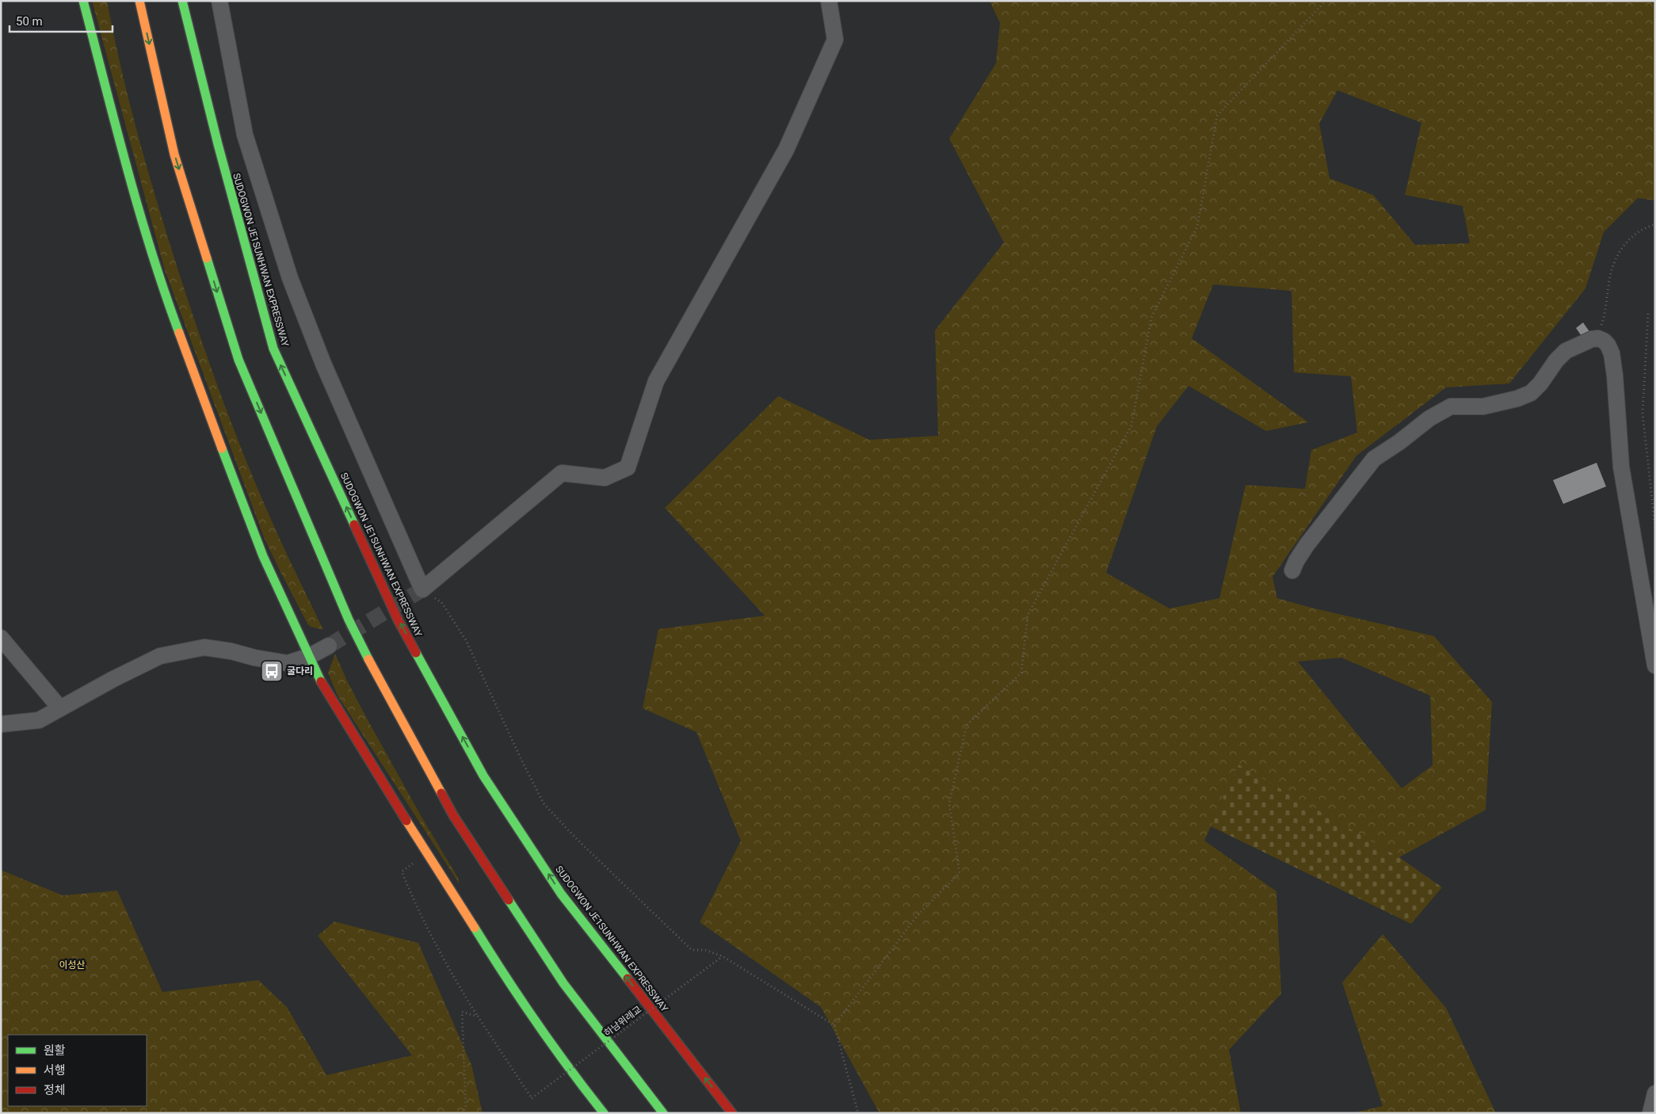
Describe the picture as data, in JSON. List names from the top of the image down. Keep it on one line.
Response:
{"streets":{"main road":["SUDOGWON JE1SUNHWAN EXPRESSWAY"],"path":["하남위례교"]},"parks":["이성산"],"places":{"bus stop":["굴다리"]},"legend":["원활","서행","정체"],"scale_bar":"50 m"}
